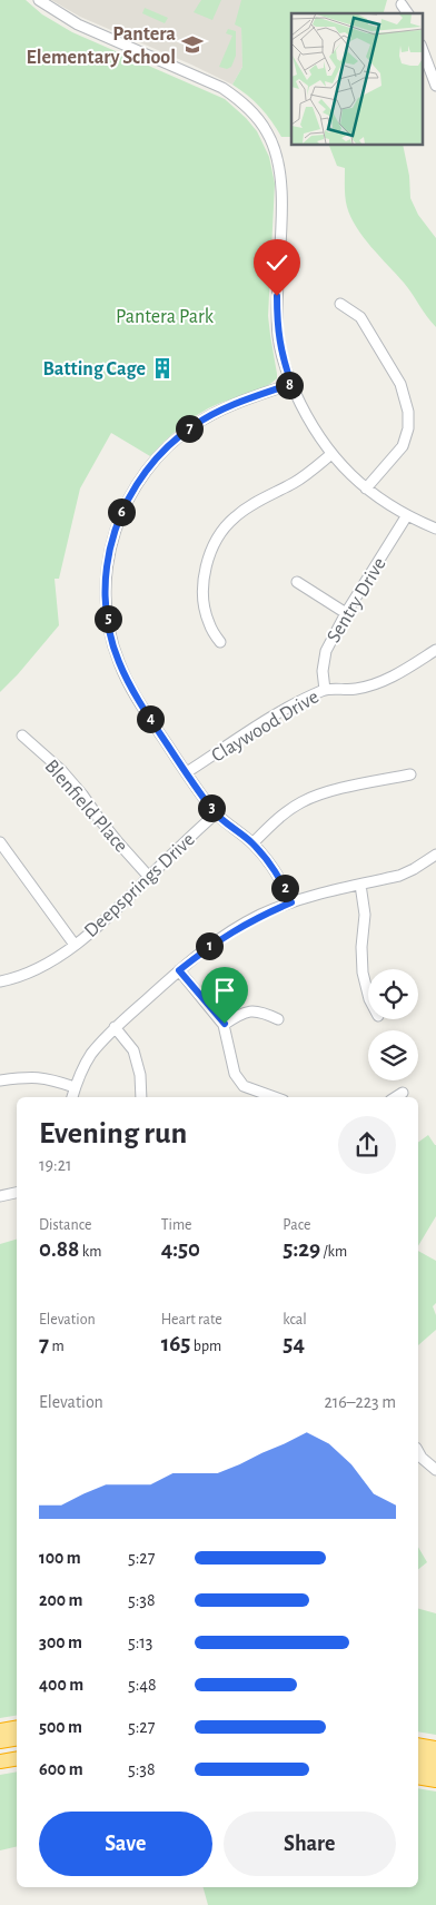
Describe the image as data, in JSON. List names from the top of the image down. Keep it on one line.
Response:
{"streets":{"street":["Sentry Drive","Claywood Drive","Blenfield Place","Deepsprings Drive"]},"crossings":[["Sentry Drive","Claywood Drive"],["Blenfield Place","Deepsprings Drive"]],"parks":["Pantera Park"],"places":{"school or university":["Pantera Elementary School"],"building":["Batting Cage"]},"page":{"pins":["8","7","6","5","4","3","2","1"],"heading":["Evening run","19:21"],"stats":[["Distance","0.88 km"],["Time","4:50"],["Pace","5:29 /km"],["Elevation","7 m"],["Heart rate","165 bpm"],["kcal","54"]],"chart":["Elevation","216–223 m"],"list":[{"name":"100 m","note":"5:27"},{"name":"200 m","note":"5:38"},{"name":"300 m","note":"5:13"},{"name":"400 m","note":"5:48"},{"name":"500 m","note":"5:27"},{"name":"600 m","note":"5:38"}],"buttons":["Save","Share"]}}
